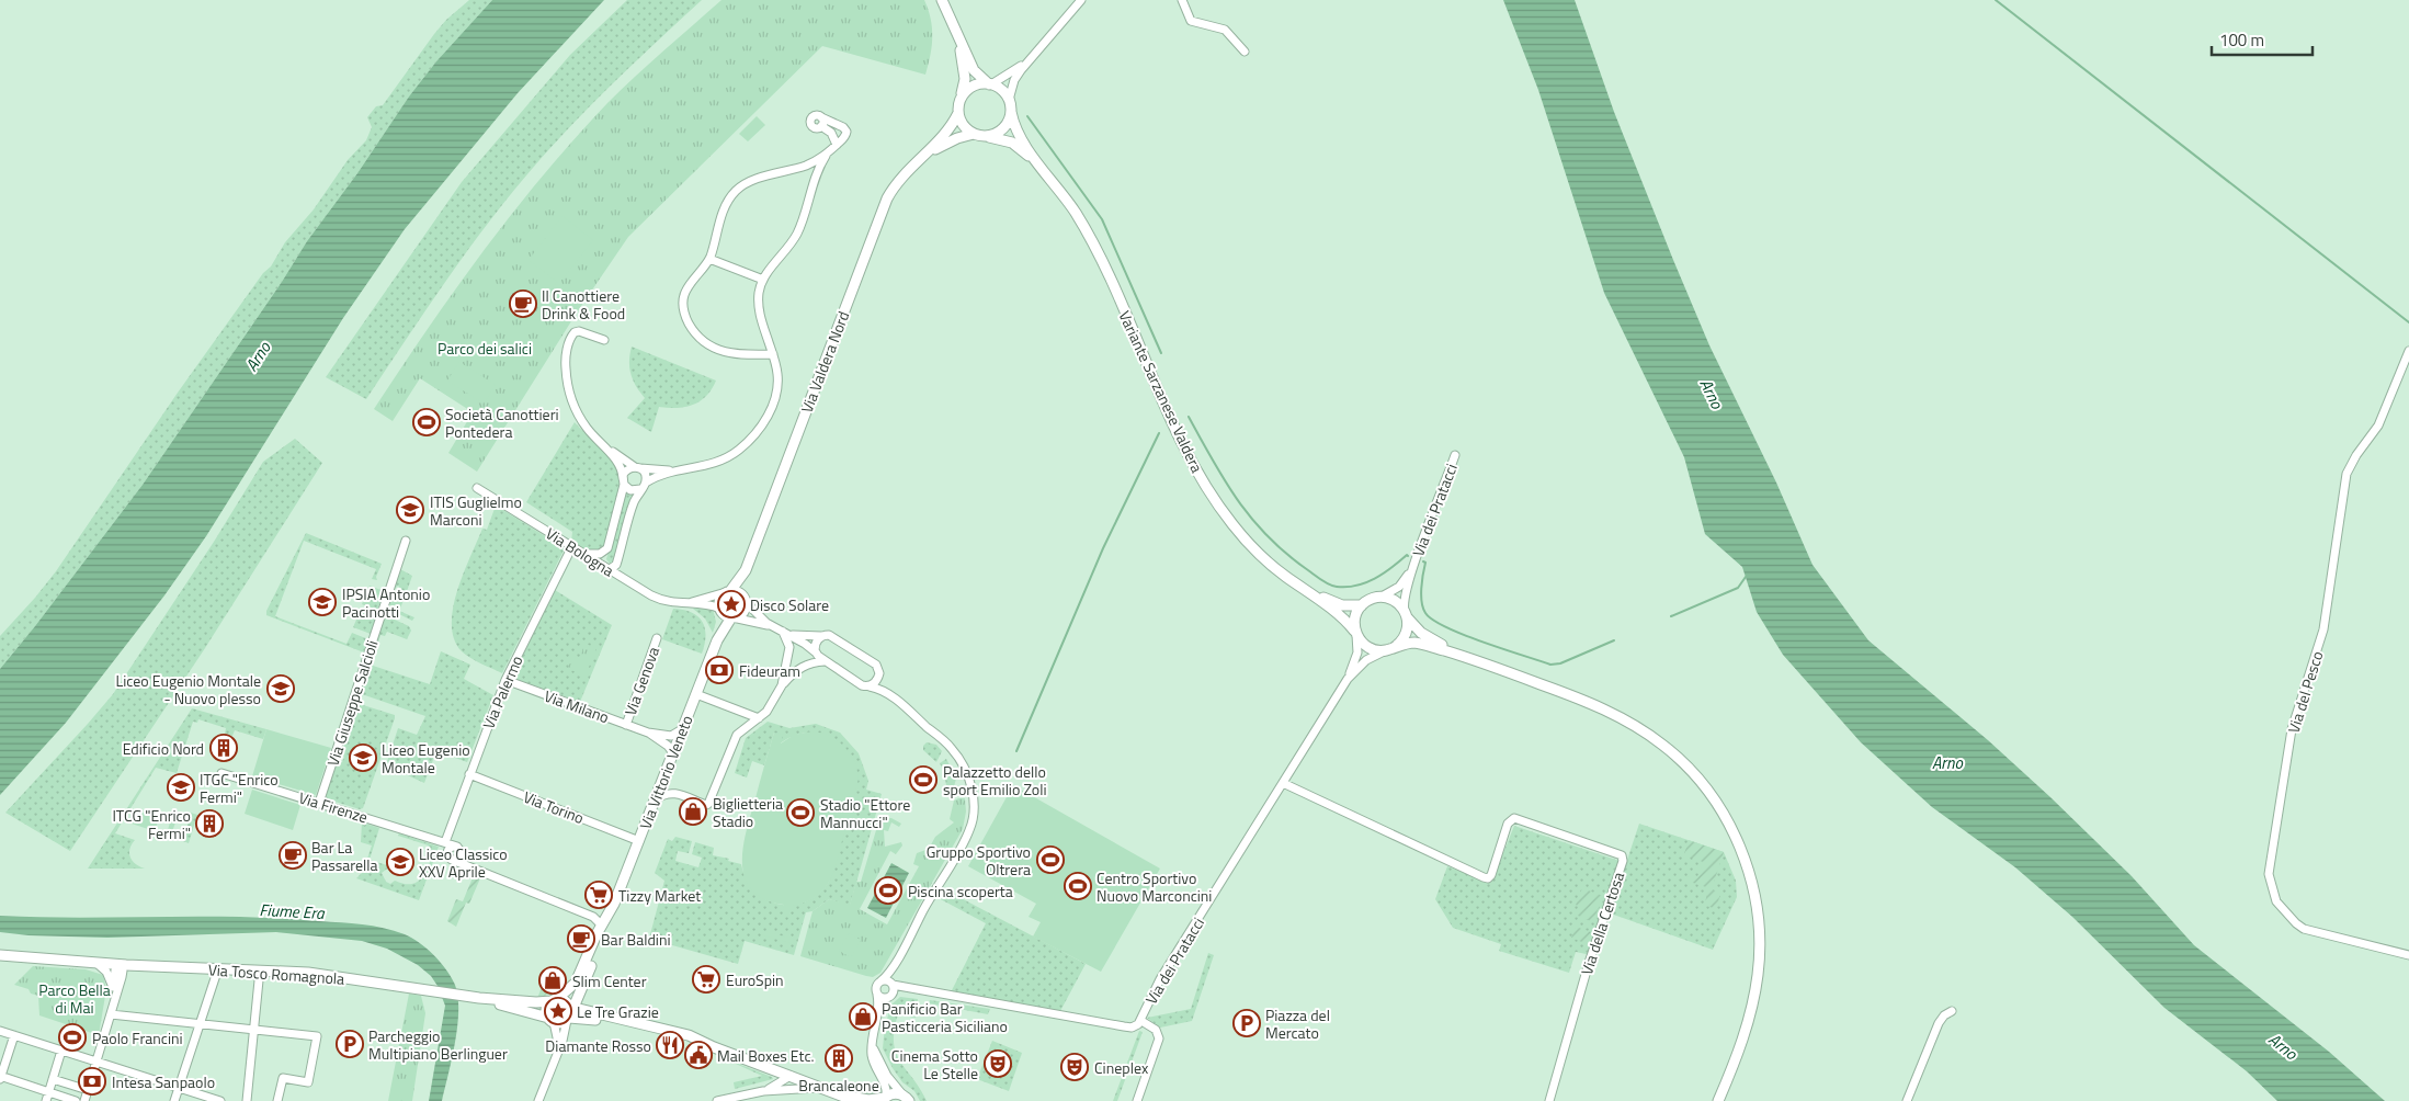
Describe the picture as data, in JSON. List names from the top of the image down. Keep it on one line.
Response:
{"streets":{"main road":["Via Valdera Nord","Variante Sarzanese Valdera","Via Vittorio Veneto","Via Tosco Romagnola"],"street":["Via dei Pratacci","Via Bologna","Via Genova","Via Palermo","Via del Pesco","Via Giuseppe Salcioli","Via Milano","Via Firenze","Via Torino","Via della Certosa"]},"crossings":[["Via Valdera Nord","Via Bologna"],["Via Valdera Nord","Via Vittorio Veneto"],["Variante Sarzanese Valdera","Via dei Pratacci"],["Via dei Pratacci","Via della Certosa"],["Via Bologna","Via Palermo"],["Via Bologna","Via Vittorio Veneto"],["Via Genova","Via Milano"],["Via Palermo","Via Milano"],["Via Palermo","Via Firenze"],["Via Palermo","Via Torino"],["Via Giuseppe Salcioli","Via Firenze"],["Via Milano","Via Vittorio Veneto"],["Via Vittorio Veneto","Via Torino"],["Via Vittorio Veneto","Via Tosco Romagnola"]],"water":["Arno","Fiume Era"],"parks":["Parco dei salici","Parco Bella di Mai"],"places":{"cafe":["Il Canottiere Drink & Food","Bar La Passarella","Bar Baldini"],"sports":["Società Canottieri Pontedera","Palazzetto dello sport Emilio Zoli","Stadio \"Ettore Mannucci\"","Gruppo Sportivo Oltrera","Centro Sportivo Nuovo Marconcini","Piscina scoperta","Paolo Francini"],"school or university":["ITIS Guglielmo Marconi","IPSIA Antonio Pacinotti","Liceo Eugenio Montale - Nuovo plesso","Liceo Eugenio Montale","ITGC \"Enrico Fermi\"","Liceo Classico XXV Aprile"],"place":["Disco Solare","Le Tre Grazie"],"bank":["Fideuram","Intesa Sanpaolo"],"building":["Edificio Nord","ITCG \"Enrico Fermi\"","Brancaleone"],"shop":["Biglietteria Stadio","Slim Center","Panificio Bar Pasticceria Siciliano"],"supermarket":["Tizzy Market","EuroSpin"],"parking":["Piazza del Mercato","Parcheggio Multipiano Berlinguer"],"restaurant":["Diamante Rosso"],"public building":["Mail Boxes Etc."],"theatre":["Cinema Sotto Le Stelle","Cineplex"]},"scale_bar":"100 m"}
